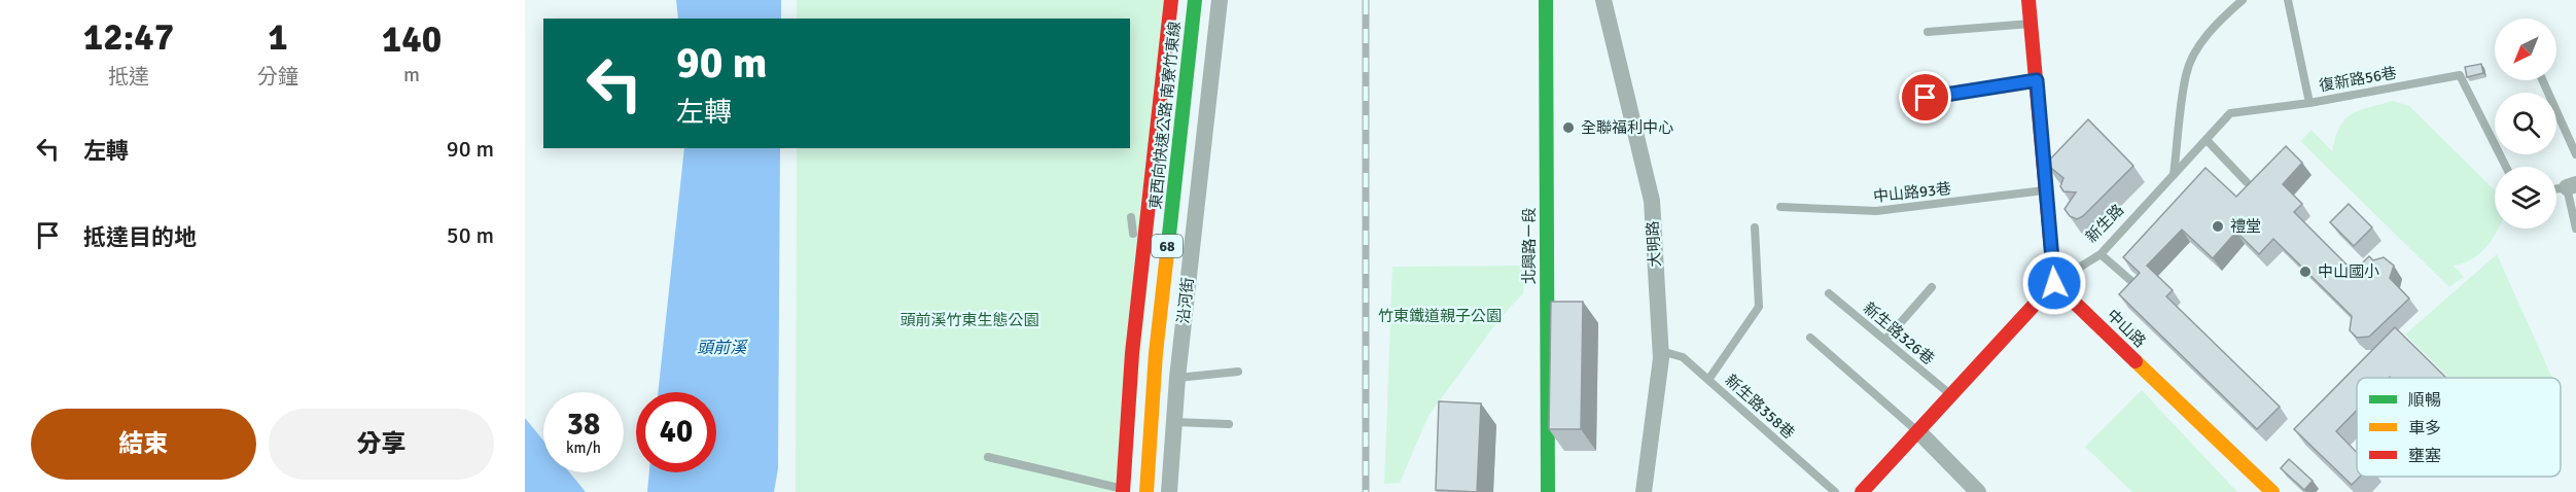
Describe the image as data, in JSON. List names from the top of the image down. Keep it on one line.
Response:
{"streets":{"main road":["東西向快速公路 南寮竹東線","新生路","68","北興路ㄧ段","中山路"],"street":["大明路","沿河街"],"lane":["復新路56巷","中山路93巷","新生路326巷","新生路358巷"]},"crossings":[["復新路56巷","新生路"],["新生路","中山路"],["新生路","新生路326巷"],["大明路","新生路358巷"]],"water":["頭前溪"],"parks":["竹東鐵道親子公園","頭前溪竹東生態公園"],"places":["全聯福利中心","禮堂","中山國小"],"legend":["順暢","車多","壅塞"],"north":"bottom left","page":{"eta":["12:47","抵達","1","分鐘","140","m"],"turn":["90 m","左轉"],"list":[{"name":"左轉","value":"90 m"},{"name":"抵達目的地","value":"50 m"}],"speed":"38 km/h","limit":"40","buttons":["結束","分享"]}}
